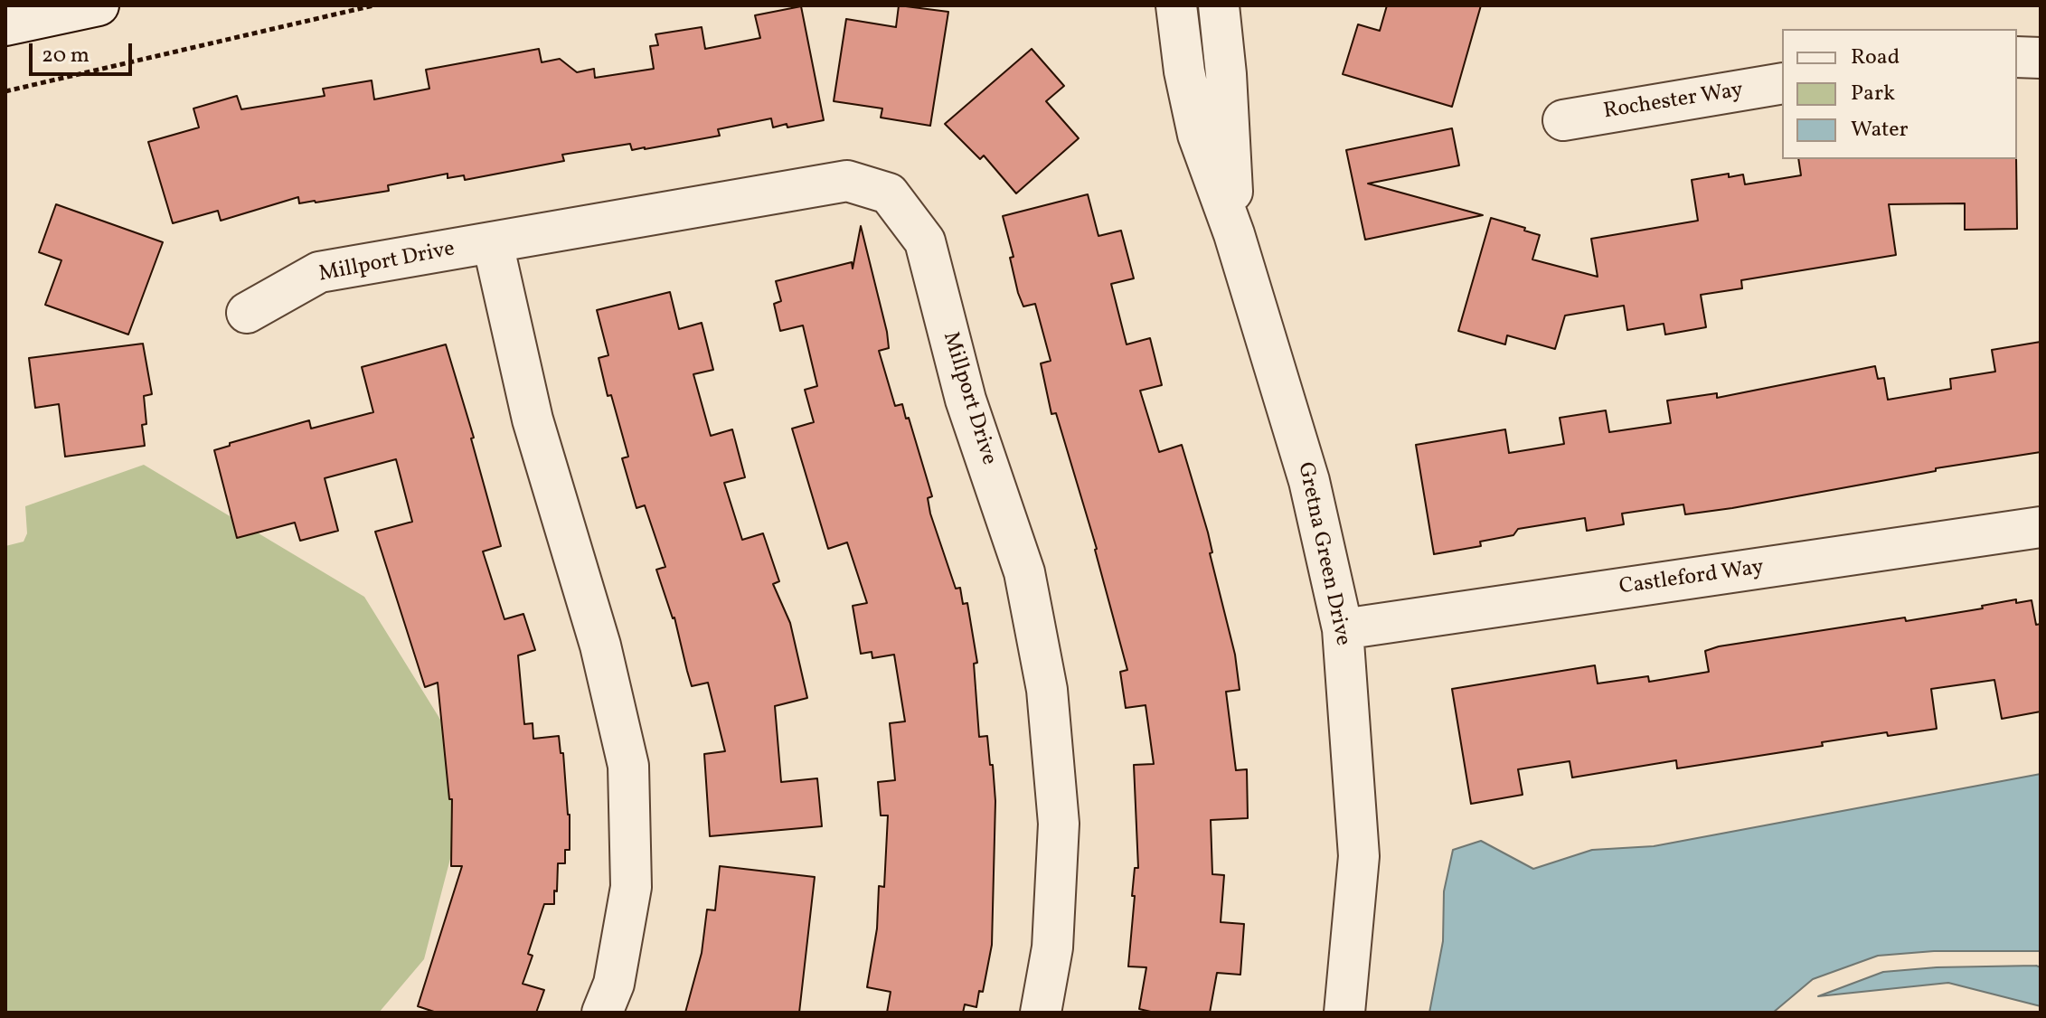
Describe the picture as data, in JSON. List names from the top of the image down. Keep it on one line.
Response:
{"streets":{"street":["Rochester Way","Millport Drive","Gretna Green Drive","Castleford Way"]},"crossings":[["Gretna Green Drive","Castleford Way"]],"legend":["Road","Park","Water"],"scale_bar":"20 m"}
